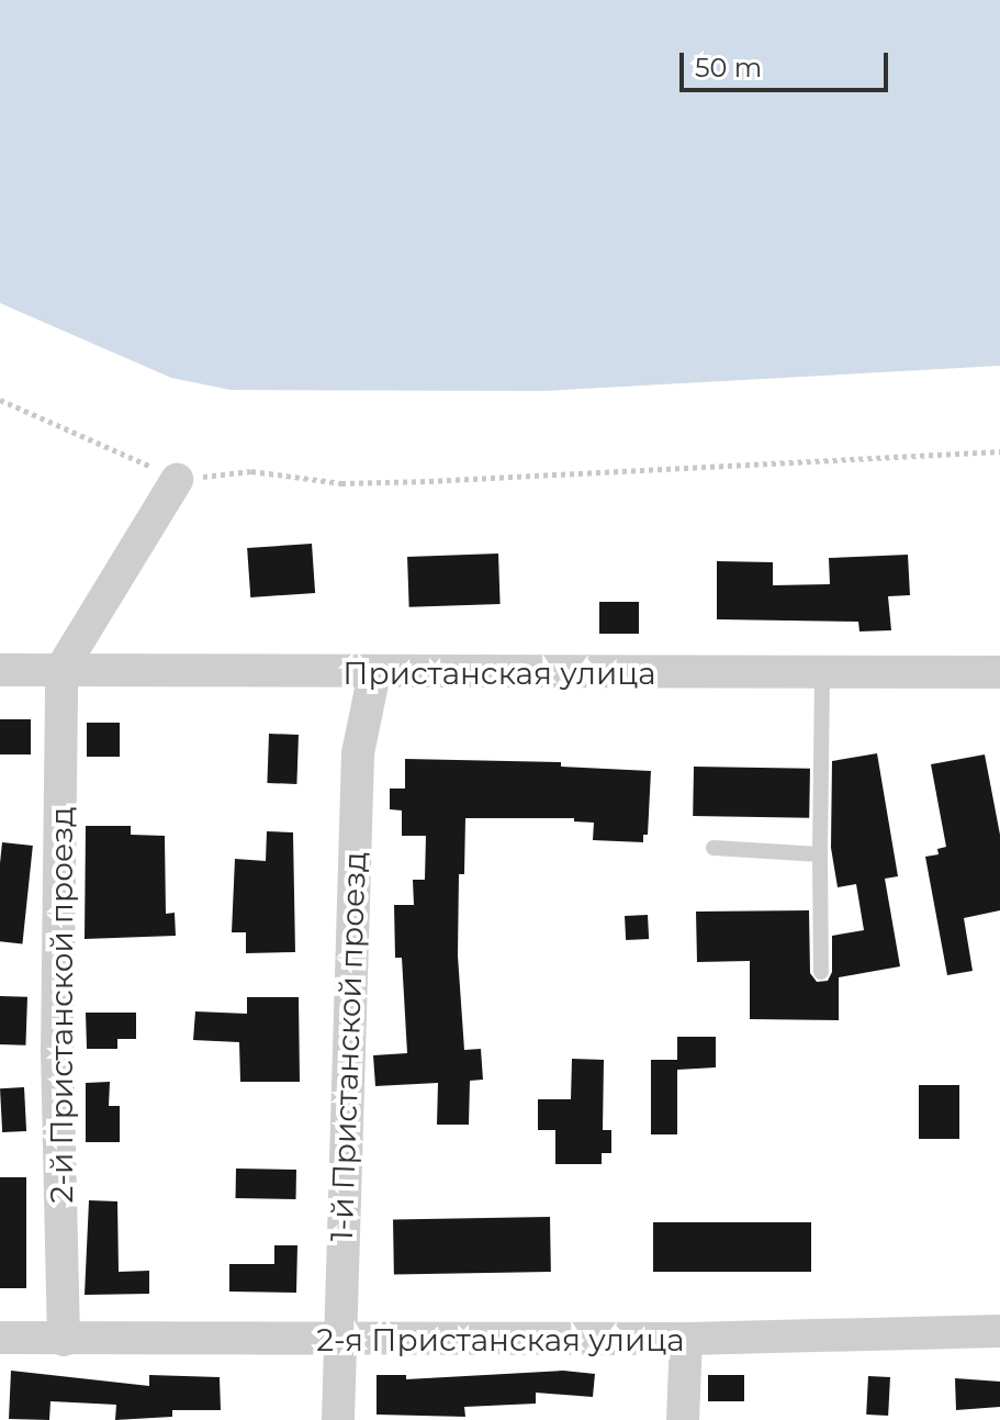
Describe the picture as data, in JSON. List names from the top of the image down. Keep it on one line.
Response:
{"streets":{"street":["Пристанская улица","2-й Пристанской проезд","1-й Пристанской проезд","2-я Пристанская улица"]},"crossings":[["Пристанская улица","2-й Пристанской проезд"],["Пристанская улица","1-й Пристанской проезд"],["2-й Пристанской проезд","2-я Пристанская улица"],["1-й Пристанской проезд","2-я Пристанская улица"]],"scale_bar":"50 m"}
